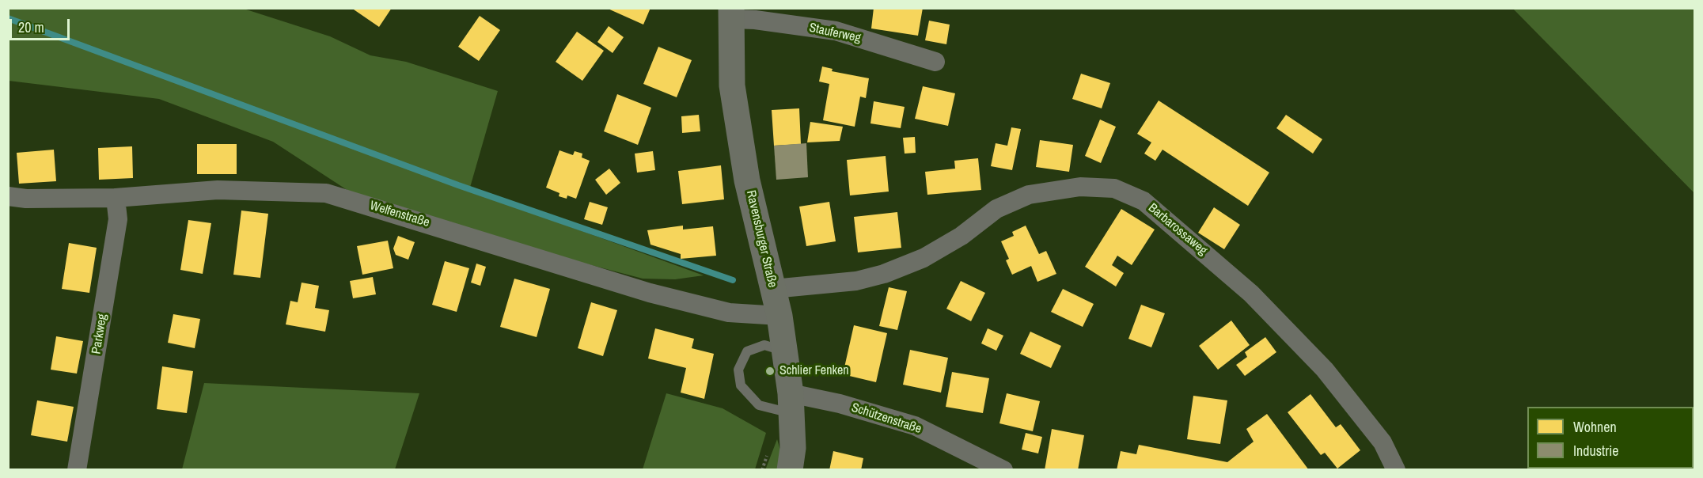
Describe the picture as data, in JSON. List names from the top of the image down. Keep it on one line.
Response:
{"streets":{"main road":["Ravensburger Straße"],"street":["Stauferweg","Welfenstraße","Barbarossaweg","Parkweg","Schützenstraße"]},"crossings":[["Stauferweg","Ravensburger Straße"],["Welfenstraße","Ravensburger Straße"],["Welfenstraße","Parkweg"],["Barbarossaweg","Ravensburger Straße"],["Ravensburger Straße","Schützenstraße"]],"places":["Schlier Fenken"],"legend":["Wohnen","Industrie"],"scale_bar":"20 m"}
